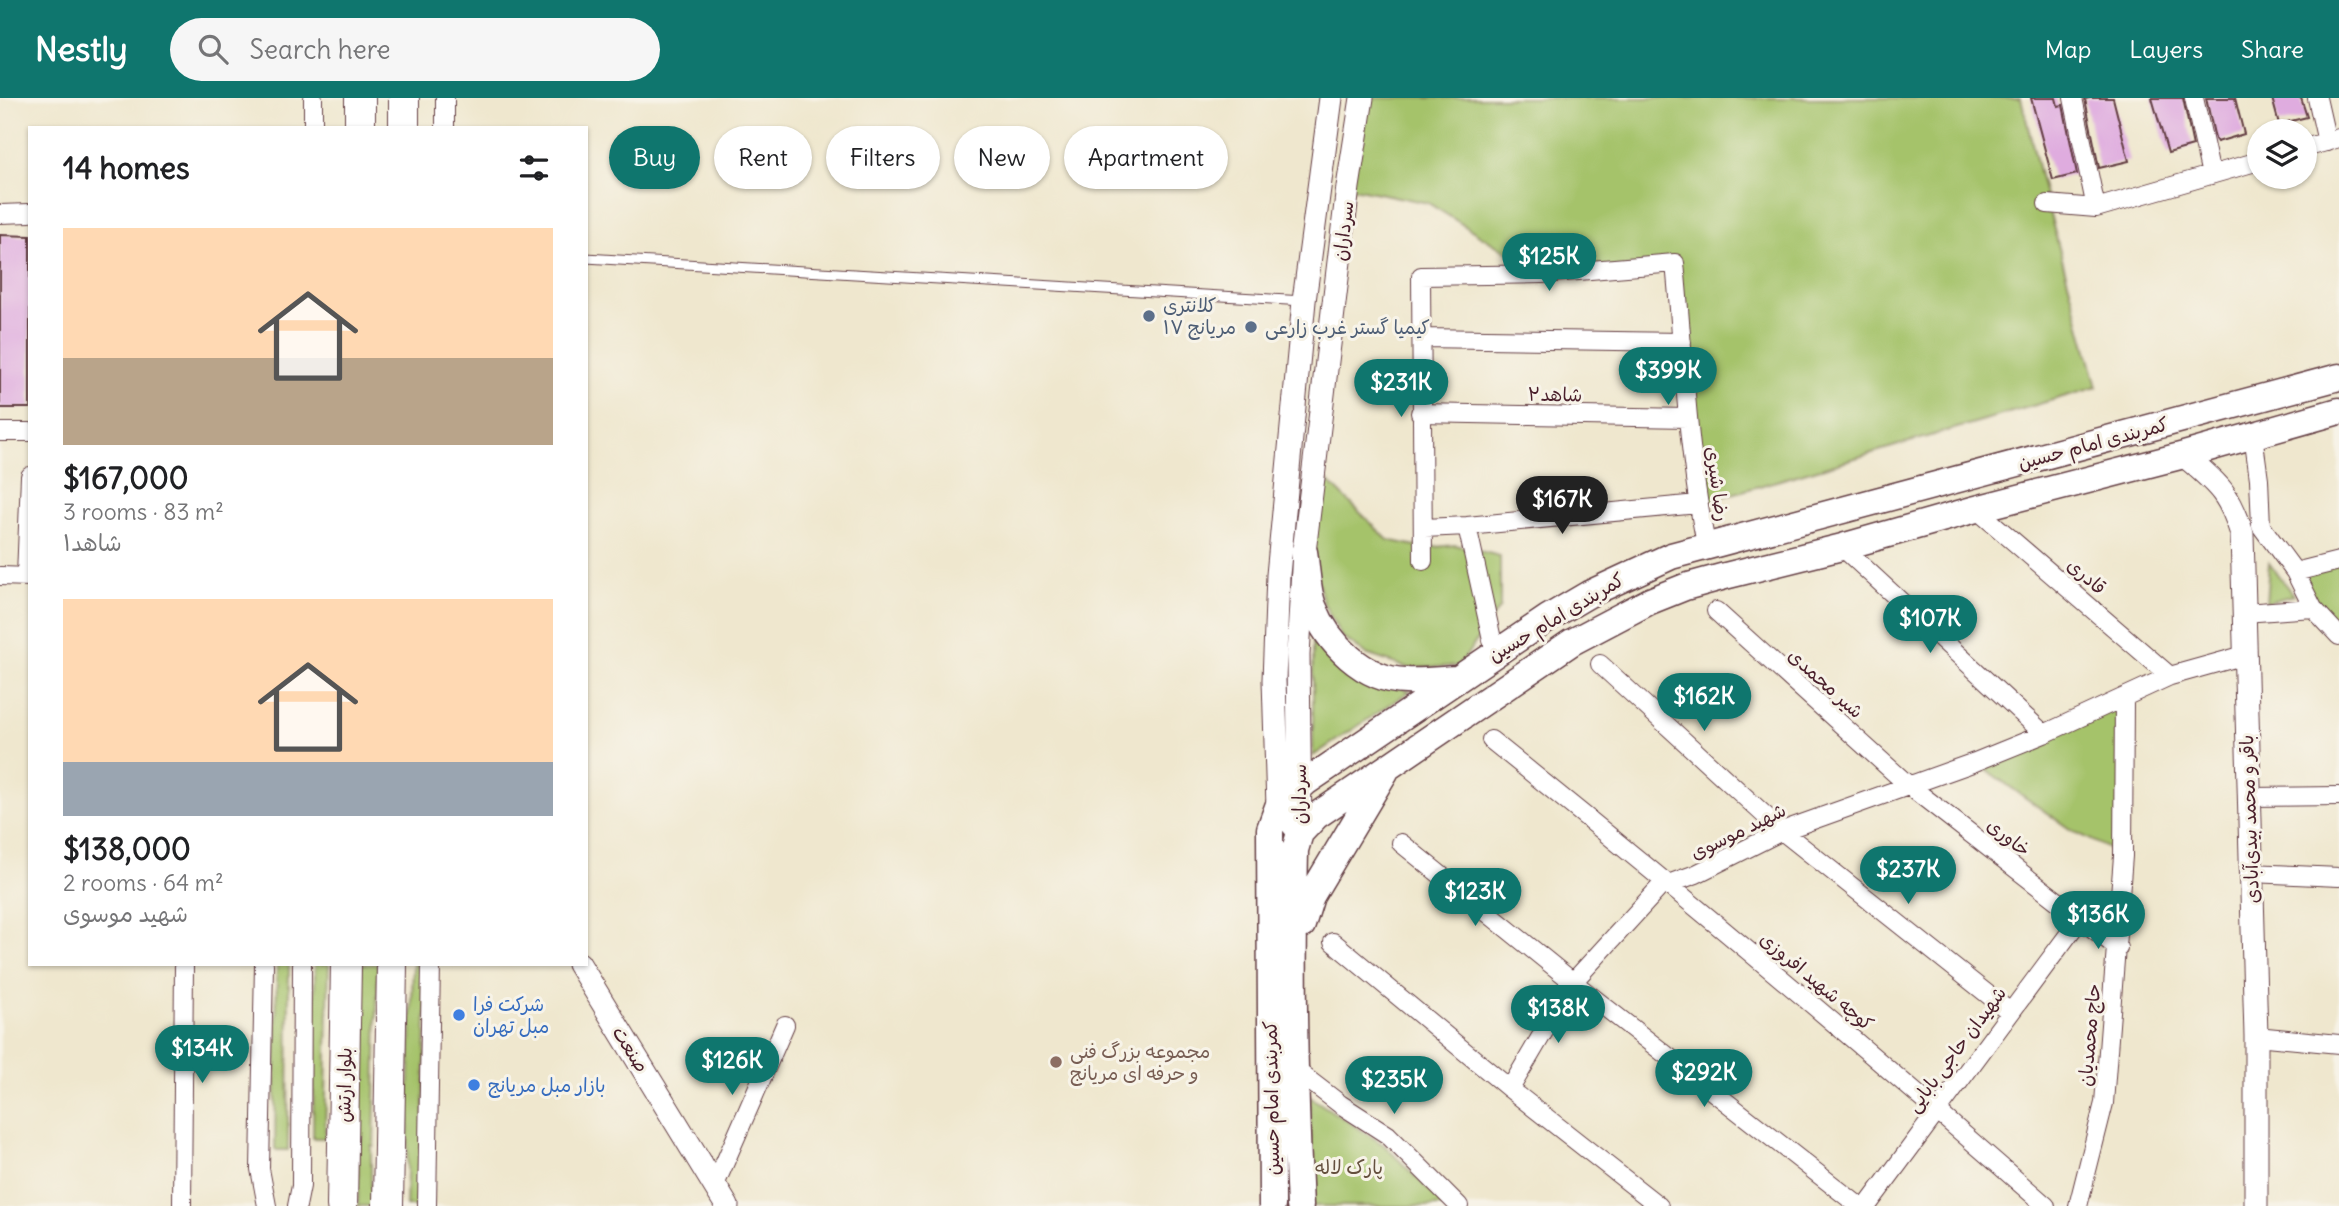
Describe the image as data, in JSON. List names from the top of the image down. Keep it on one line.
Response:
{"streets":{"highway":["بلوار ارتش"],"main road":["کمربندی امام حسین"],"street":["سرداران","شاهد۲","رضا شیری","قادری","شیر محمدی","باقر و محمد بیدی‌آبادی","شهید موسوی","خاوری","کوچه شهید افروزی","حاج محمدیان","صنعت","شهیدان حاجی بابایی"]},"crossings":[["سرداران","کمربندی امام حسین"],["شاهد۲","رضا شیری"],["کمربندی امام حسین","رضا شیری"],["کمربندی امام حسین","قادری"],["کمربندی امام حسین","باقر و محمد بیدی‌آبادی"],["قادری","شهید موسوی"],["شیر محمدی","شهید موسوی"],["شیر محمدی","خاوری"],["باقر و محمد بیدی‌آبادی","شهید موسوی"],["شهید موسوی","خاوری"],["شهید موسوی","کوچه شهید افروزی"],["شهید موسوی","حاج محمدیان"],["خاوری","حاج محمدیان"],["خاوری","شهیدان حاجی بابایی"],["کوچه شهید افروزی","شهیدان حاجی بابایی"]],"parks":["پارک لاله"],"places":["کلانتری ۱۷ مریانج","کیمیا گستر غرب زارعی","شرکت فرا مبل تهران","مجموعه بزرگ فنی و حرفه ای مریانج","بازار مبل مریانج"],"page":{"header":"Nestly","search":"Search here","nav":["Map","Layers","Share"],"chip":["Buy","Rent","Filters","New","Apartment"],"heading":"14 homes","list":[{"name":"$167,000","note":"3 rooms · 83 m² · شاهد۱"},{"name":"$138,000","note":"2 rooms · 64 m² · شهید موسوی"}],"price":["$125K","$399K","$231K","$167K","$107K","$162K","$237K","$123K","$136K","$138K","$134K","$126K","$292K","$235K"]}}
